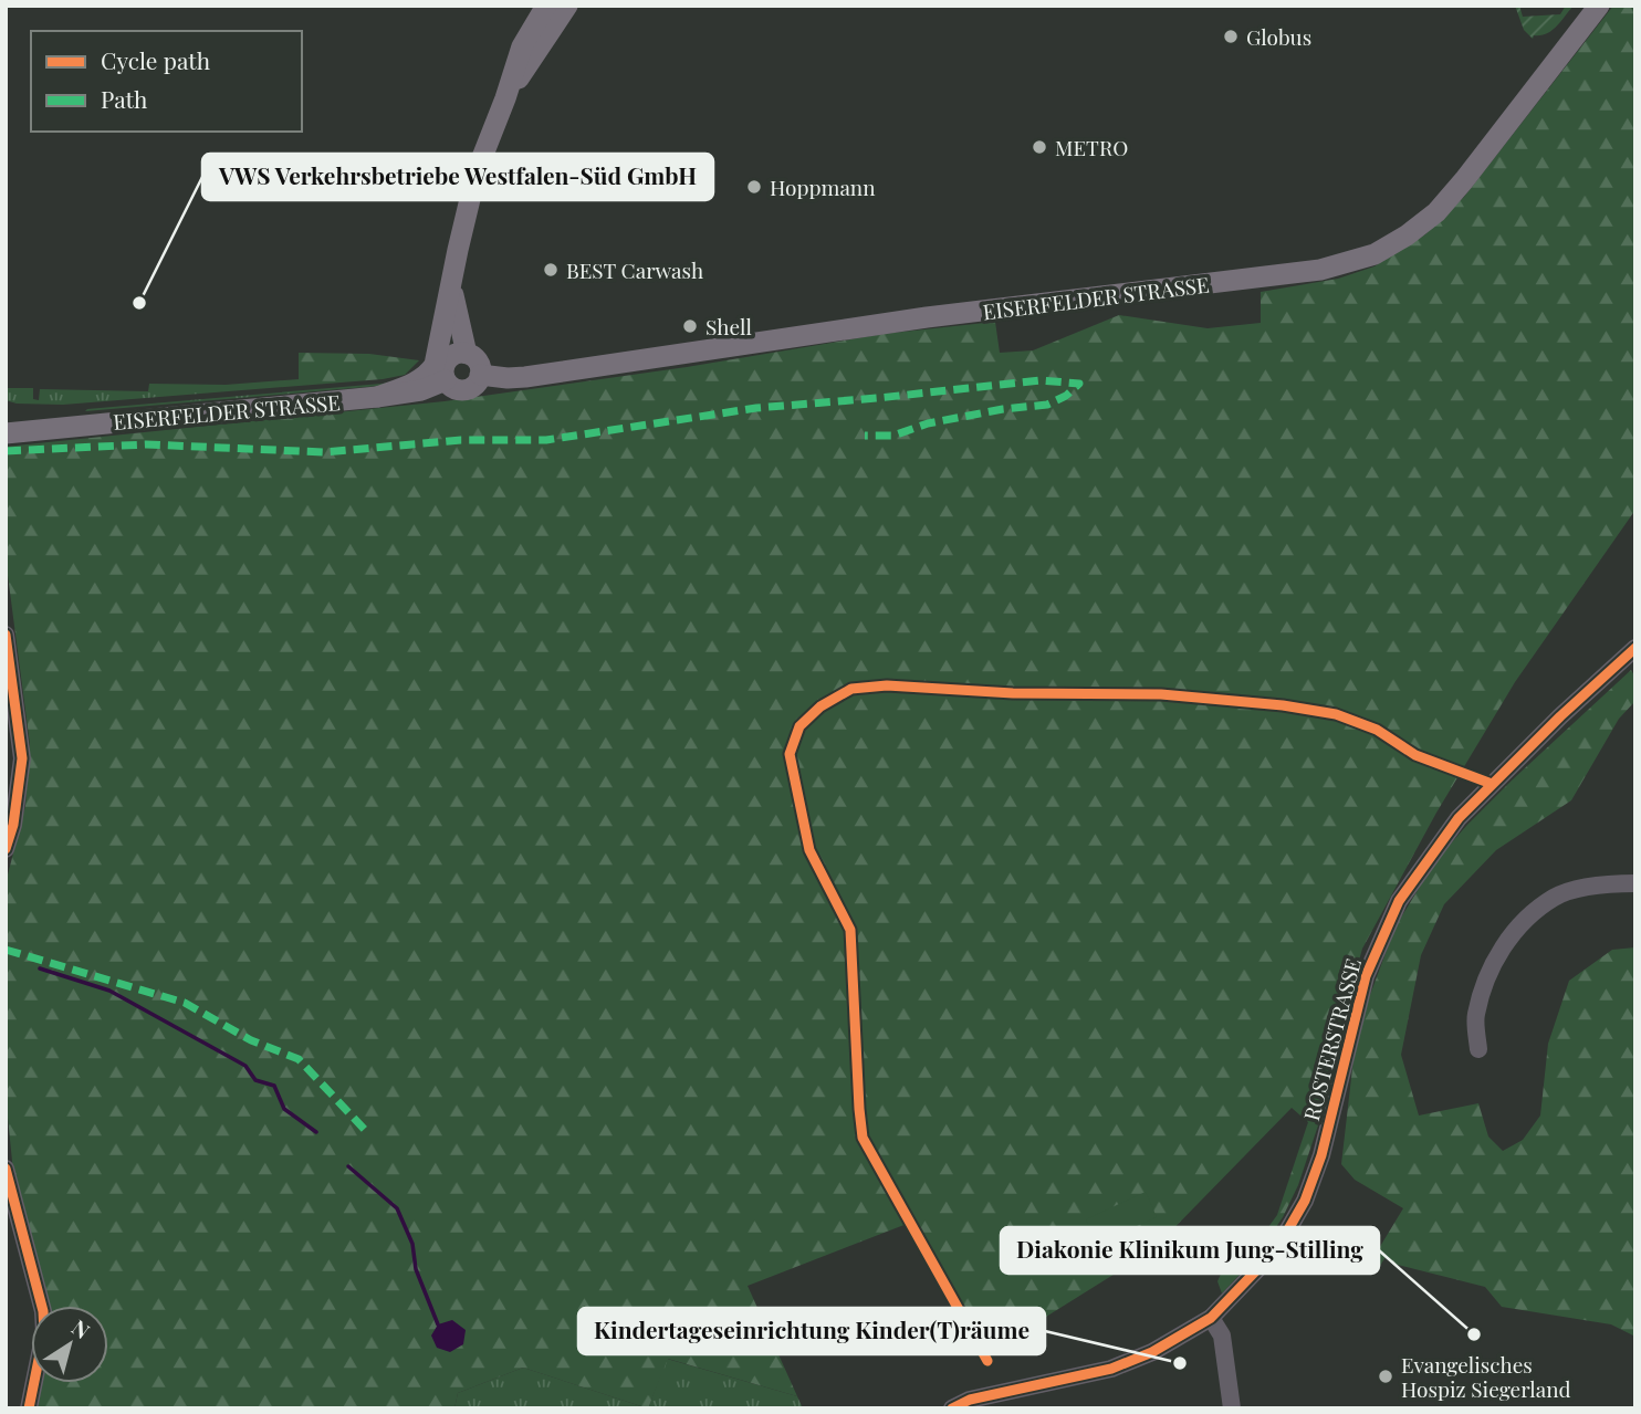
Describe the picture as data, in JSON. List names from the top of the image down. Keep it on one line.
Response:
{"streets":{"main road":["EISERFELDER STRASSE"],"street":["ROSTERSTRASSE"]},"places":["Globus","METRO","Hoppmann","BEST Carwash","VWS Verkehrsbetriebe Westfalen-Süd GmbH","Shell","Diakonie Klinikum Jung-Stilling","Kindertageseinrichtung Kinder(T)räume","Evangelisches Hospiz Siegerland"],"legend":["Cycle path","Path"],"north":"top right"}
